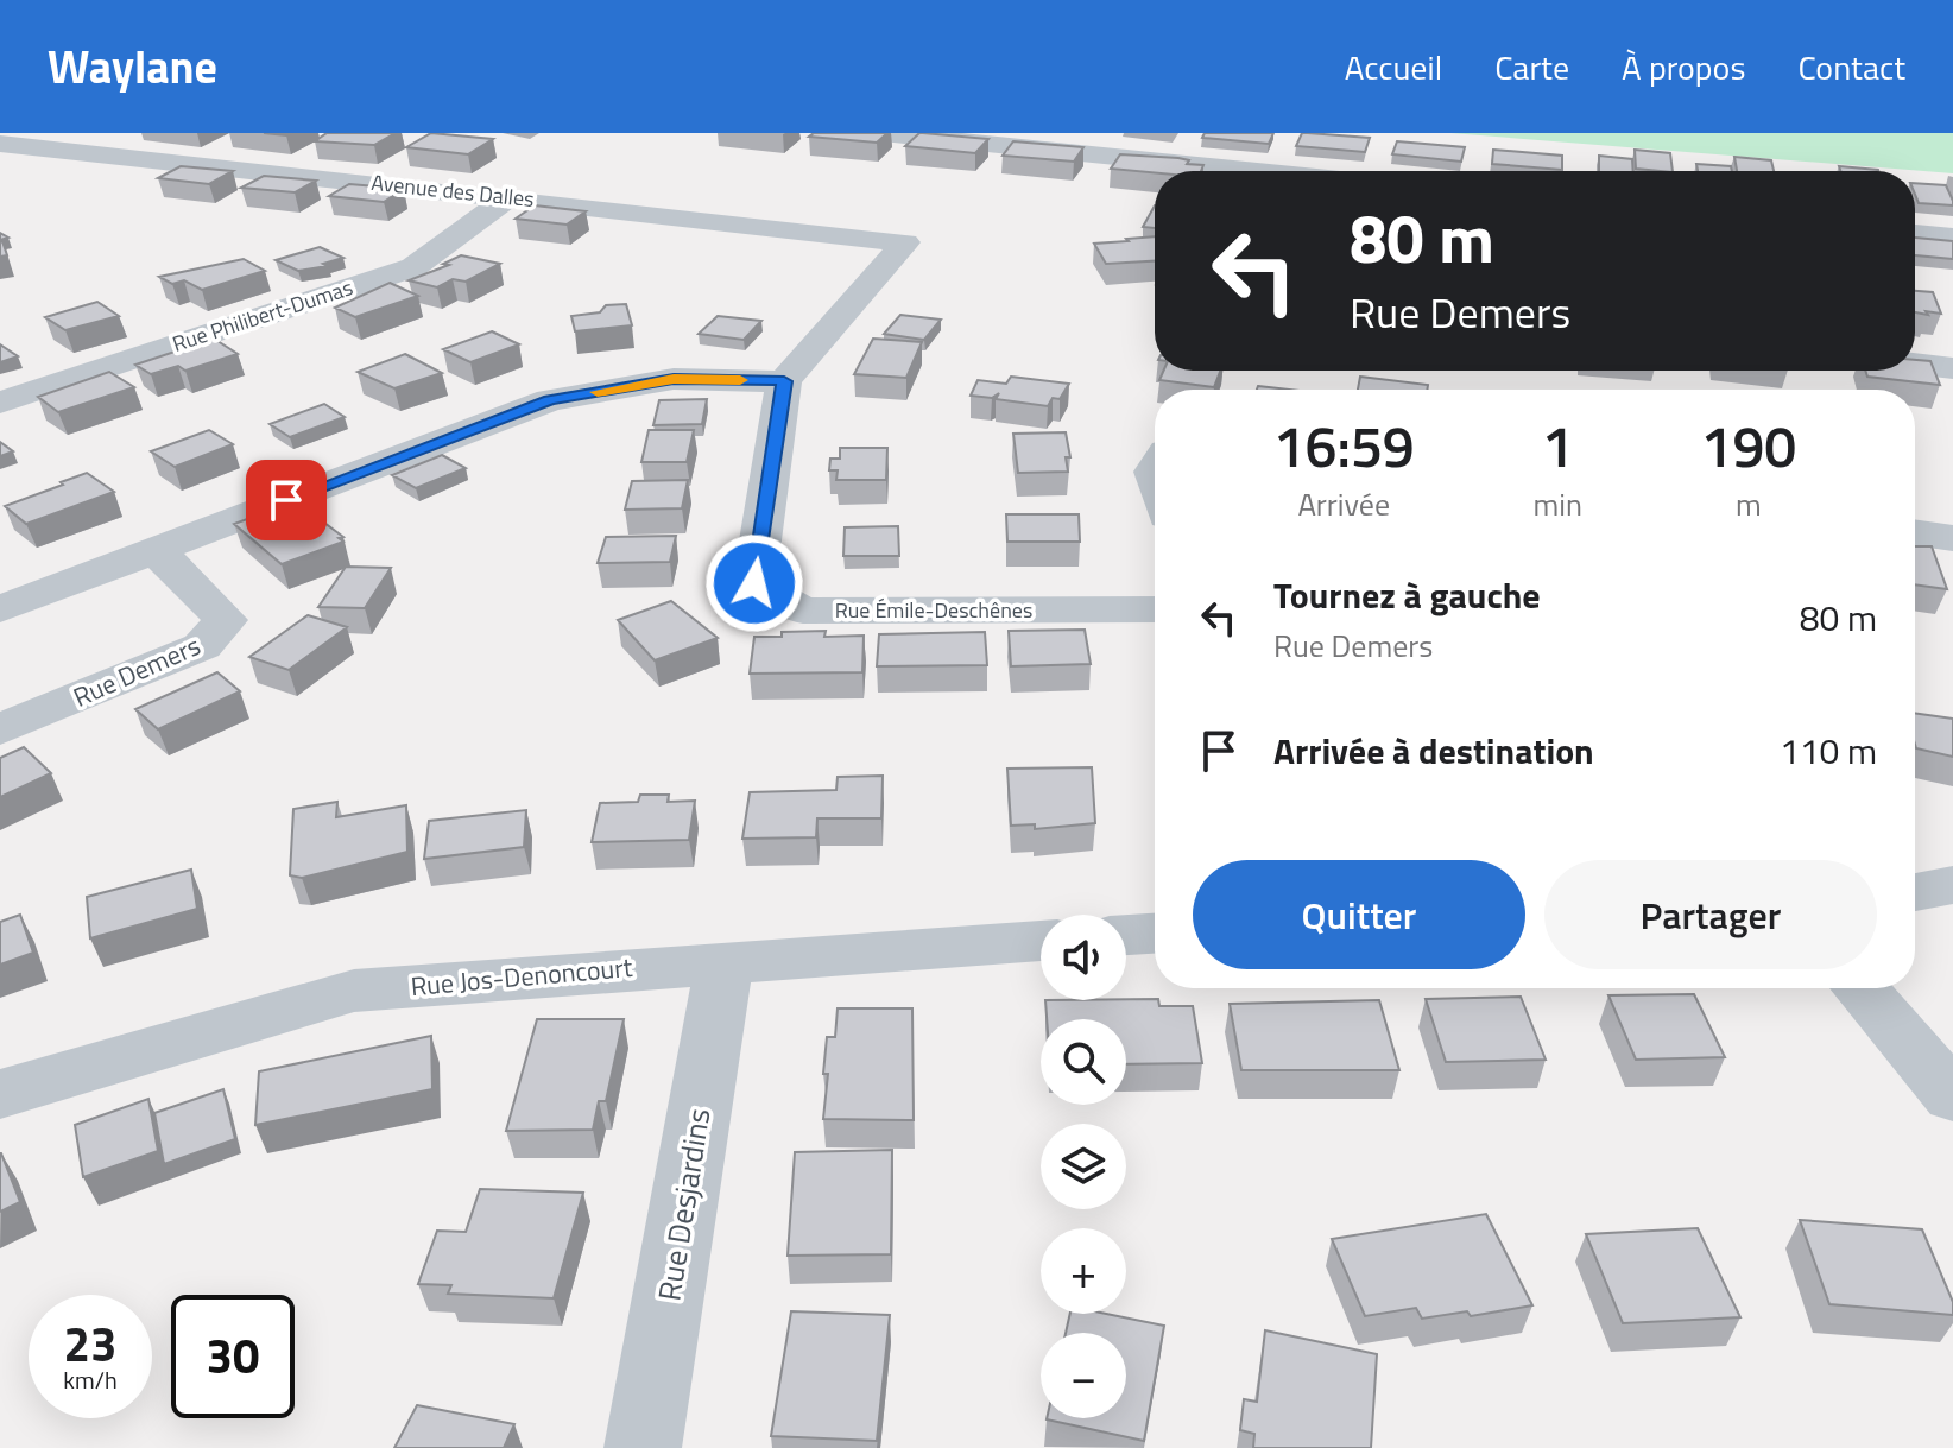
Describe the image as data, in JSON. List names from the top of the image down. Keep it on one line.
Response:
{"streets":{"street":["Avenue des Dalles","Rue Philibert-Dumas","Rue Émile-Deschênes","Rue Demers","Rue Jos-Denoncourt","Rue Desjardins"]},"crossings":[["Avenue des Dalles","Rue Philibert-Dumas"],["Avenue des Dalles","Rue Émile-Deschênes"],["Rue Jos-Denoncourt","Rue Desjardins"]],"page":{"header":"Waylane","nav":["Accueil","Carte","À propos","Contact"],"turn":["80 m","Rue Demers"],"eta":["16:59","Arrivée","1","min","190","m"],"list":[{"name":"Tournez à gauche","note":"Rue Demers","value":"80 m"},{"name":"Arrivée à destination","value":"110 m"}],"buttons":["Quitter","Partager"],"map_buttons":["+","−"],"speed":"23 km/h","limit":"30"}}
